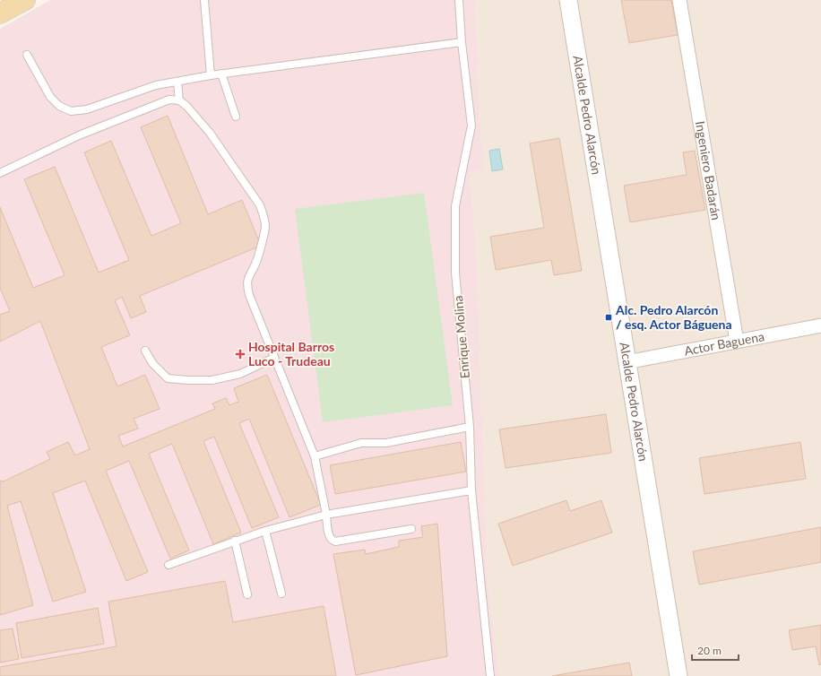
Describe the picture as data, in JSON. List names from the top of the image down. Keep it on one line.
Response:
{"streets":{"street":["Alcalde Pedro Alarcón","Ingeniero Badarán","Actor Baguena"],"lane":["Enrique Molina"]},"crossings":[["Alcalde Pedro Alarcón","Actor Baguena"],["Ingeniero Badarán","Actor Baguena"]],"places":{"transit":["Alc. Pedro Alarcón / esq. Actor Báguena"],"health":["Hospital Barros Luco - Trudeau"]},"scale_bar":"20 m"}
